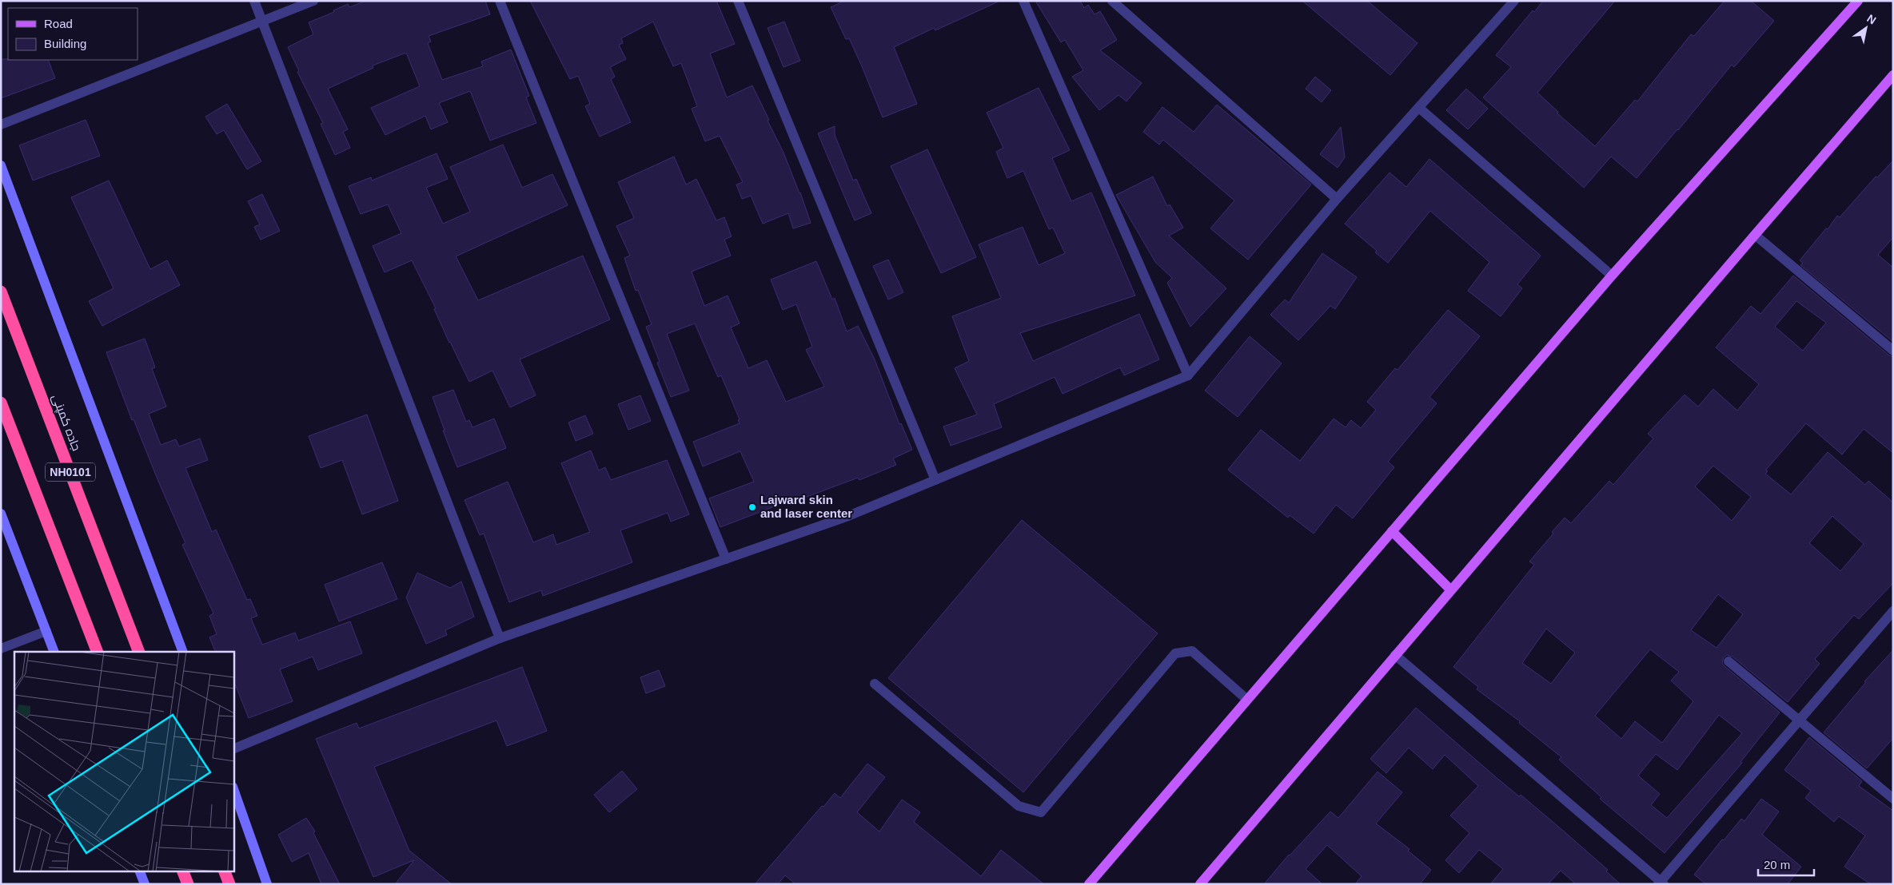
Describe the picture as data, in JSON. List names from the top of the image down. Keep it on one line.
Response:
{"streets":{"highway":["جاده کمپنی","NH0101"]},"places":["Lajward skin and laser center"],"legend":["Road","Building"],"scale_bar":"20 m","north":"top right"}
